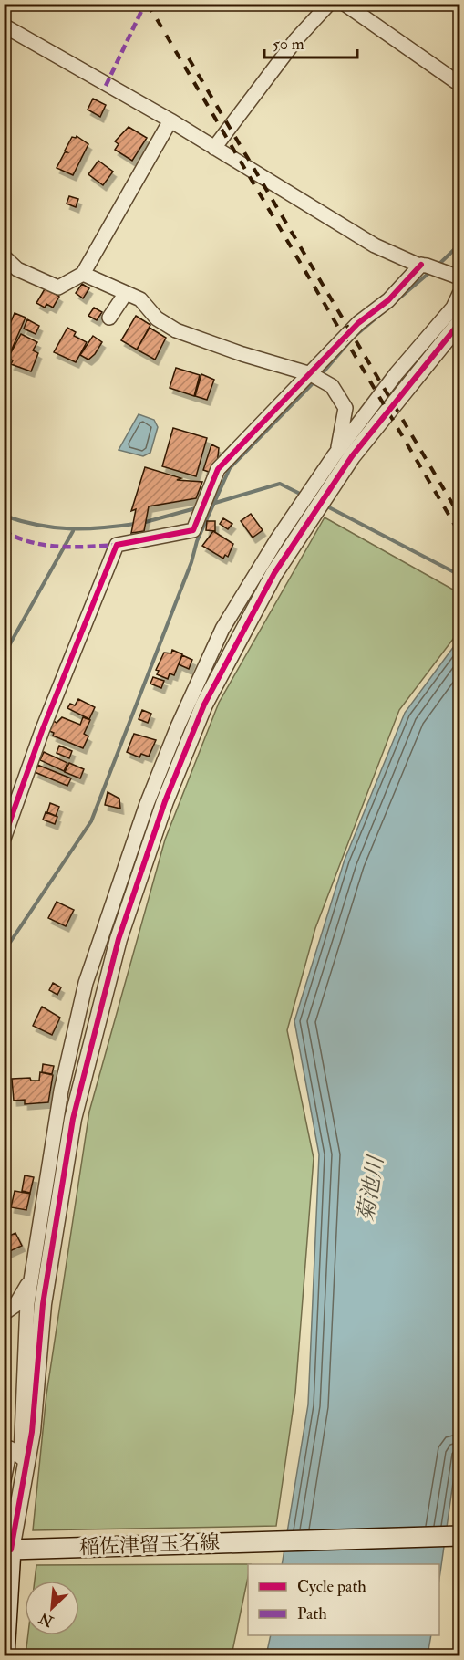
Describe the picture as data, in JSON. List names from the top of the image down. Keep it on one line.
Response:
{"streets":{"main road":["稲佐津留玉名線"]},"water":["菊池川"],"legend":["Cycle path","Path"],"scale_bar":"50 m","north":"bottom left"}
